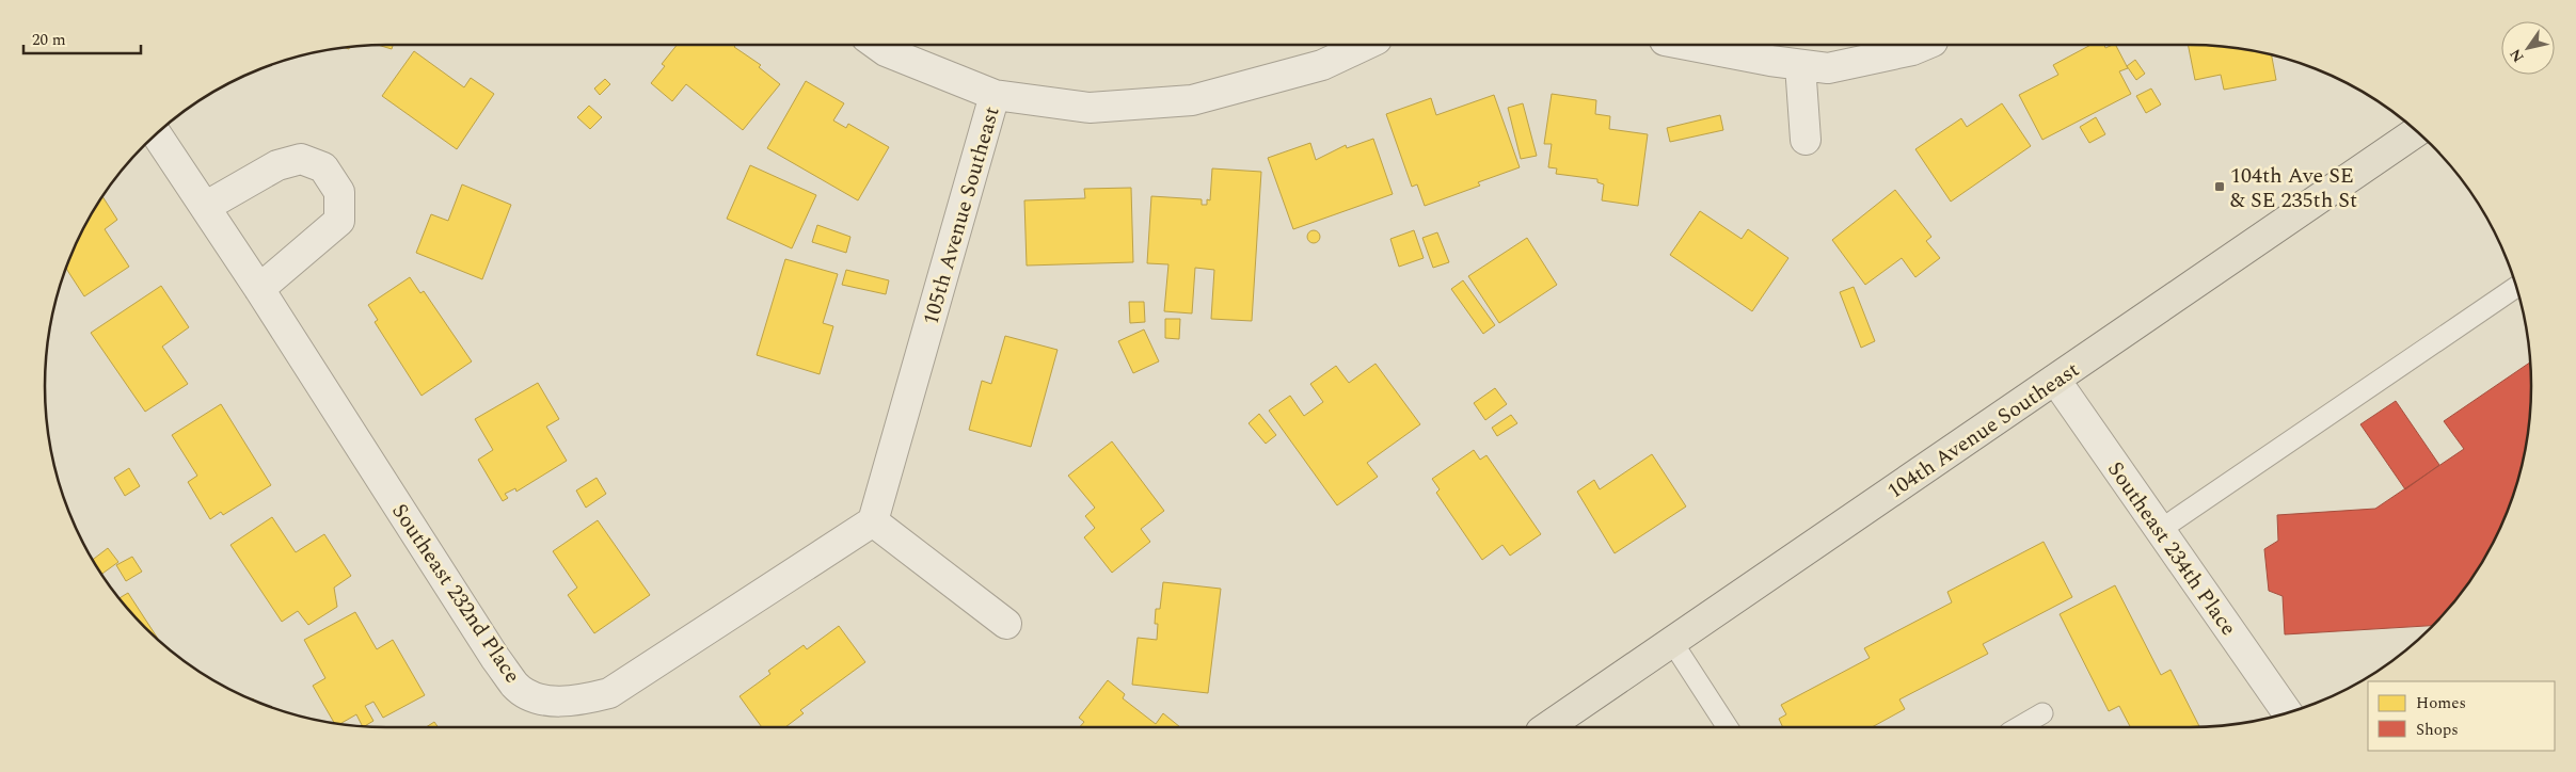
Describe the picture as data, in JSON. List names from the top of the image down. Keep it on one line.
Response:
{"streets":{"main road":["104th Avenue Southeast"],"street":["105th Avenue Southeast","Southeast 234th Place","Southeast 232nd Place"]},"crossings":[["105th Avenue Southeast","Southeast 232nd Place"],["104th Avenue Southeast","Southeast 234th Place"]],"places":{"transit":["104th Ave SE & SE 235th St"]},"legend":["Homes","Shops"],"scale_bar":"20 m","north":"bottom left"}
